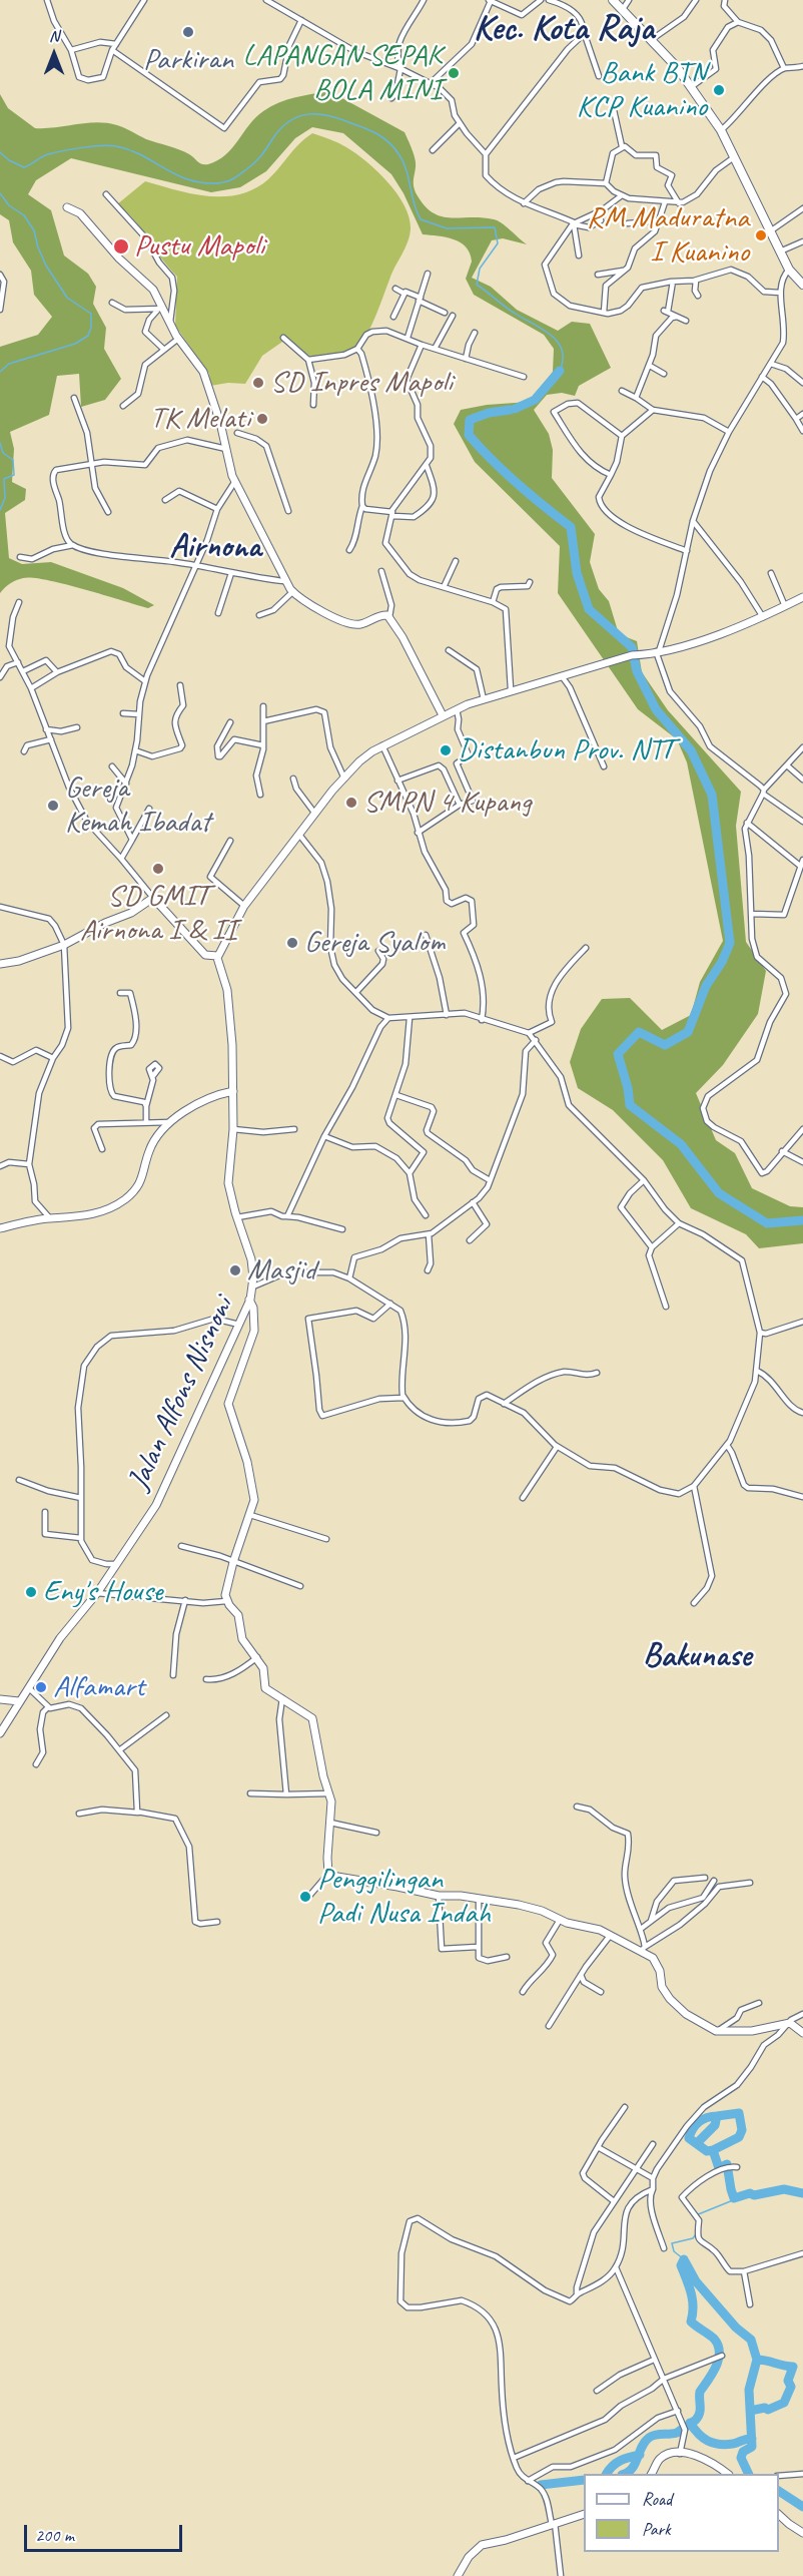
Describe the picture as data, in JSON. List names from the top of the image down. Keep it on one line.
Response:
{"streets":{"street":["Jalan Alfons Nisnoni"]},"districts":["Kec. Kota Raja","Airnona","Bakunase"],"places":["Parkiran","LAPANGAN SEPAK BOLA MINI","Bank BTN KCP Kuanino","RM Maduratna I Kuanino","Pustu Mapoli","SD Inpres Mapoli","TK Melati","Distanbun Prov. NTT","SMPN 4 Kupang","Gereja Kemah Ibadat","SD GMIT Airnona I & II","Gereja Syalom","Masjid","Eny's House","Alfamart","Penggilingan Padi Nusa Indah"],"legend":["Road","Park"],"scale_bar":"200 m","north":"top"}
